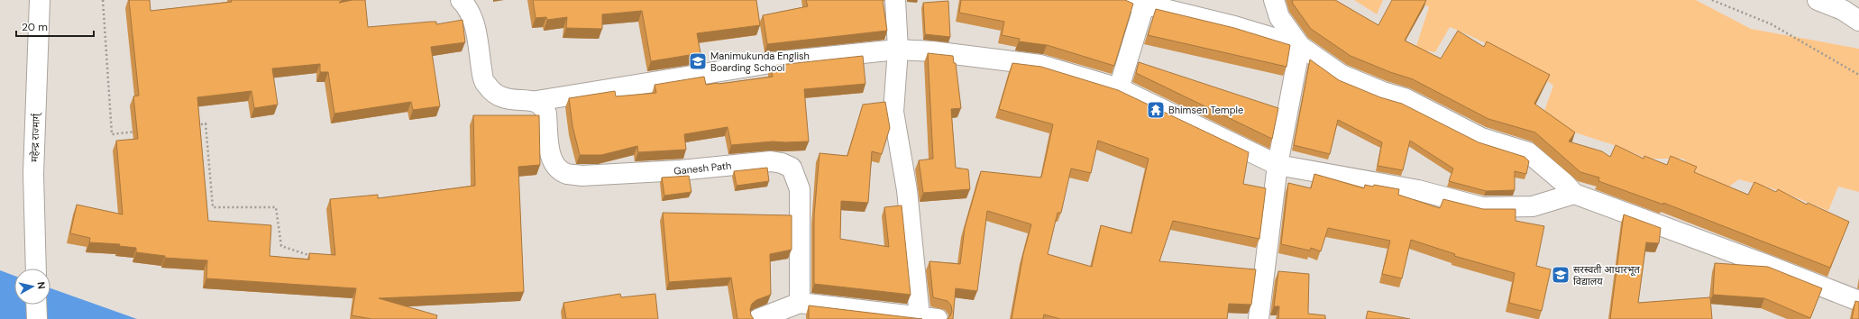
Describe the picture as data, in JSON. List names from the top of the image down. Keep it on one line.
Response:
{"streets":{"main road":["महेन्द्र राज्मार्ग्","Ganesh Path"]},"places":{"school or university":["Manimukunda English Boarding School","सरस्वती आधारभूत विद्यालय"],"temple":["Bhimsen Temple"]},"scale_bar":"20 m","north":"right"}
